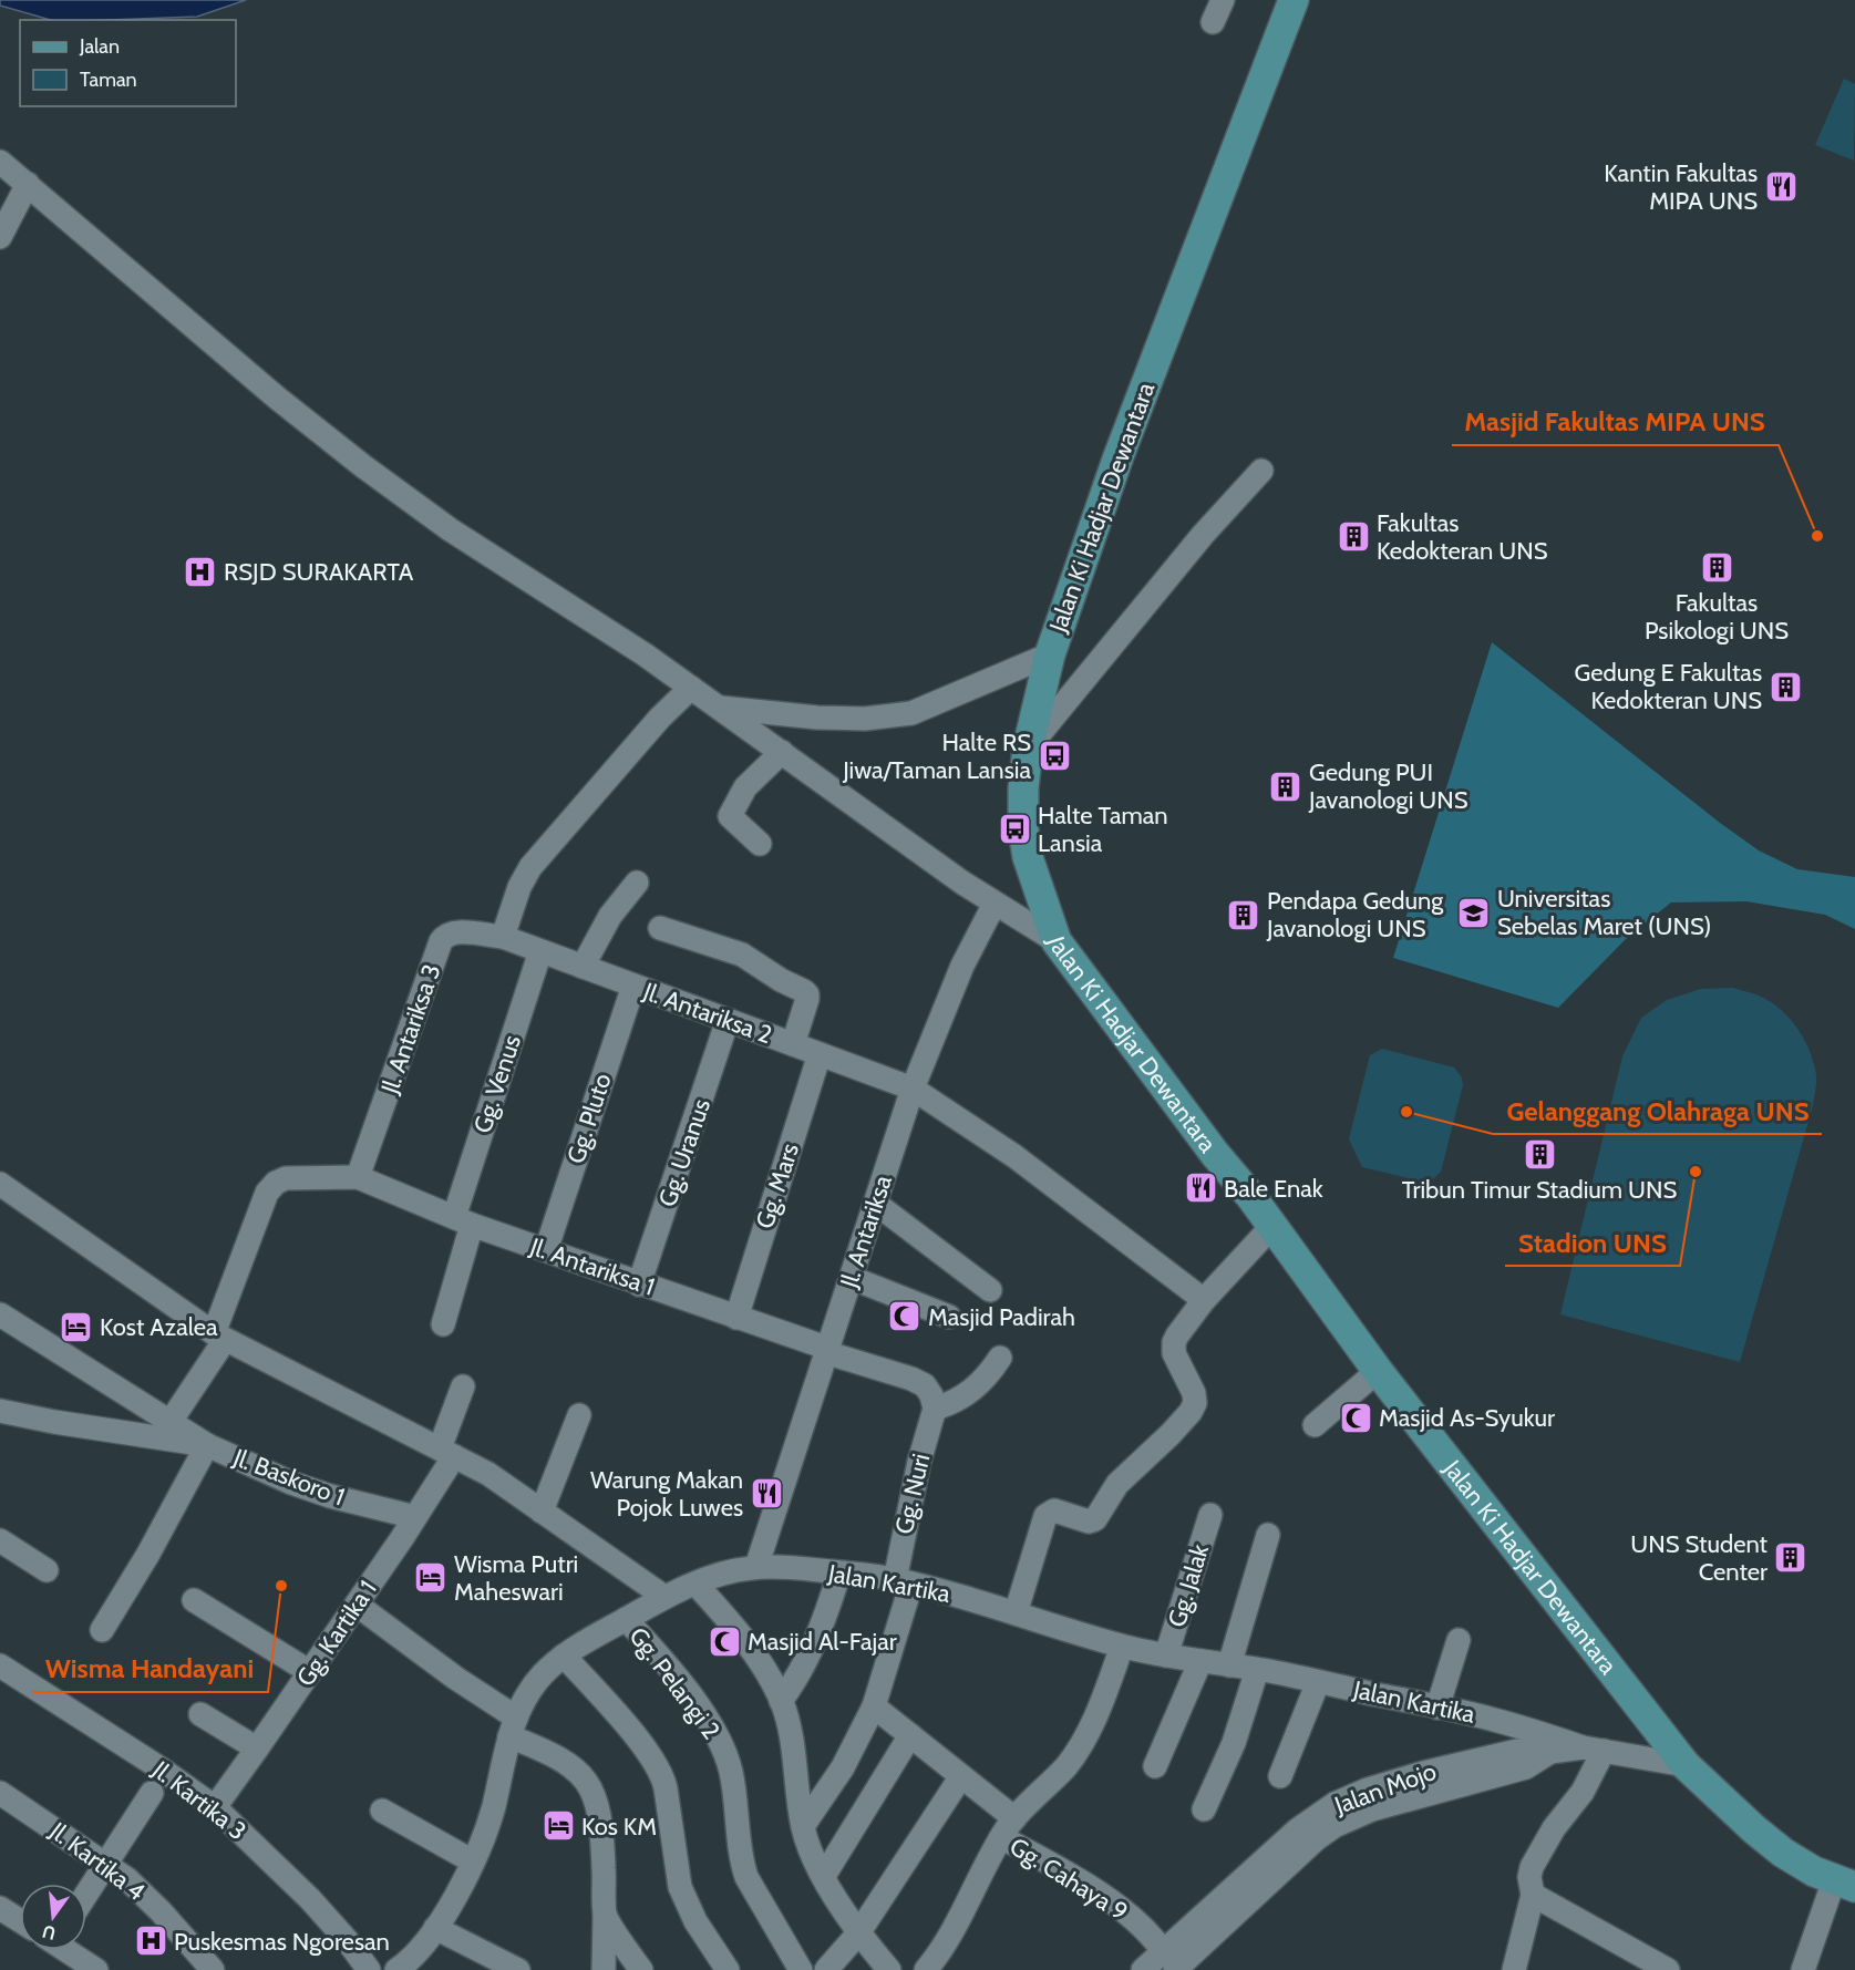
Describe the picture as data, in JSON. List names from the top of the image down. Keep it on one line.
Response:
{"streets":{"main road":["Jalan Ki Hadjar Dewantara"],"street":["Jl. Antariksa 2","Jl. Antariksa 3","Gg. Venus","Gg. Pluto","Gg. Uranus","Gg. Mars","Jl. Antariksa","Jl. Antariksa 1","Jl. Baskoro 1","Gg. Nuri","Jalan Kartika","Gg. Jalak","Gg. Kartika 1","Gg. Pelangi 2","Jalan Mojo","Jl. Kartika 3","Jl. Kartika 4","Gg. Cahaya 9"]},"crossings":[["Jalan Ki Hadjar Dewantara","Jalan Mojo"],["Jl. Antariksa 2","Jl. Antariksa 3"],["Jl. Antariksa 2","Gg. Venus"],["Jl. Antariksa 2","Gg. Pluto"],["Jl. Antariksa 2","Gg. Uranus"],["Jl. Antariksa 2","Gg. Mars"],["Jl. Antariksa 2","Jl. Antariksa"],["Jl. Antariksa 3","Jl. Antariksa 1"],["Gg. Venus","Jl. Antariksa 1"],["Gg. Pluto","Jl. Antariksa 1"],["Gg. Uranus","Jl. Antariksa 1"],["Gg. Mars","Jl. Antariksa 1"],["Jl. Antariksa","Jl. Antariksa 1"],["Jl. Antariksa","Jalan Kartika"],["Jl. Antariksa 1","Gg. Nuri"],["Jl. Baskoro 1","Gg. Kartika 1"],["Gg. Nuri","Jalan Kartika"],["Gg. Nuri","Gg. Cahaya 9"],["Jalan Kartika","Gg. Jalak"],["Jalan Kartika","Gg. Pelangi 2"],["Jalan Kartika","Jalan Mojo"],["Gg. Kartika 1","Jl. Kartika 3"],["Jalan Mojo","Gg. Cahaya 9"]],"places":{"restaurant":["Kantin Fakultas MIPA UNS","Bale Enak","Warung Makan Pojok Luwes"],"other":["Masjid Fakultas MIPA UNS","Gelanggang Olahraga UNS","Stadion UNS","Wisma Handayani"],"building":["Fakultas Kedokteran UNS","Fakultas Psikologi UNS","Gedung E Fakultas Kedokteran UNS","Gedung PUI Javanologi UNS","Pendapa Gedung Javanologi UNS","Tribun Timur Stadium UNS","UNS Student Center"],"hospital":["RSJD SURAKARTA","Puskesmas Ngoresan"],"bus stop":["Halte RS Jiwa/Taman Lansia","Halte Taman Lansia"],"school or university":["Universitas Sebelas Maret (UNS)"],"mosque":["Masjid Padirah","Masjid As-Syukur","Masjid Al-Fajar"],"hotel":["Kost Azalea","Wisma Putri Maheswari","Kos KM"]},"legend":["Jalan","Taman"],"north":"bottom"}
